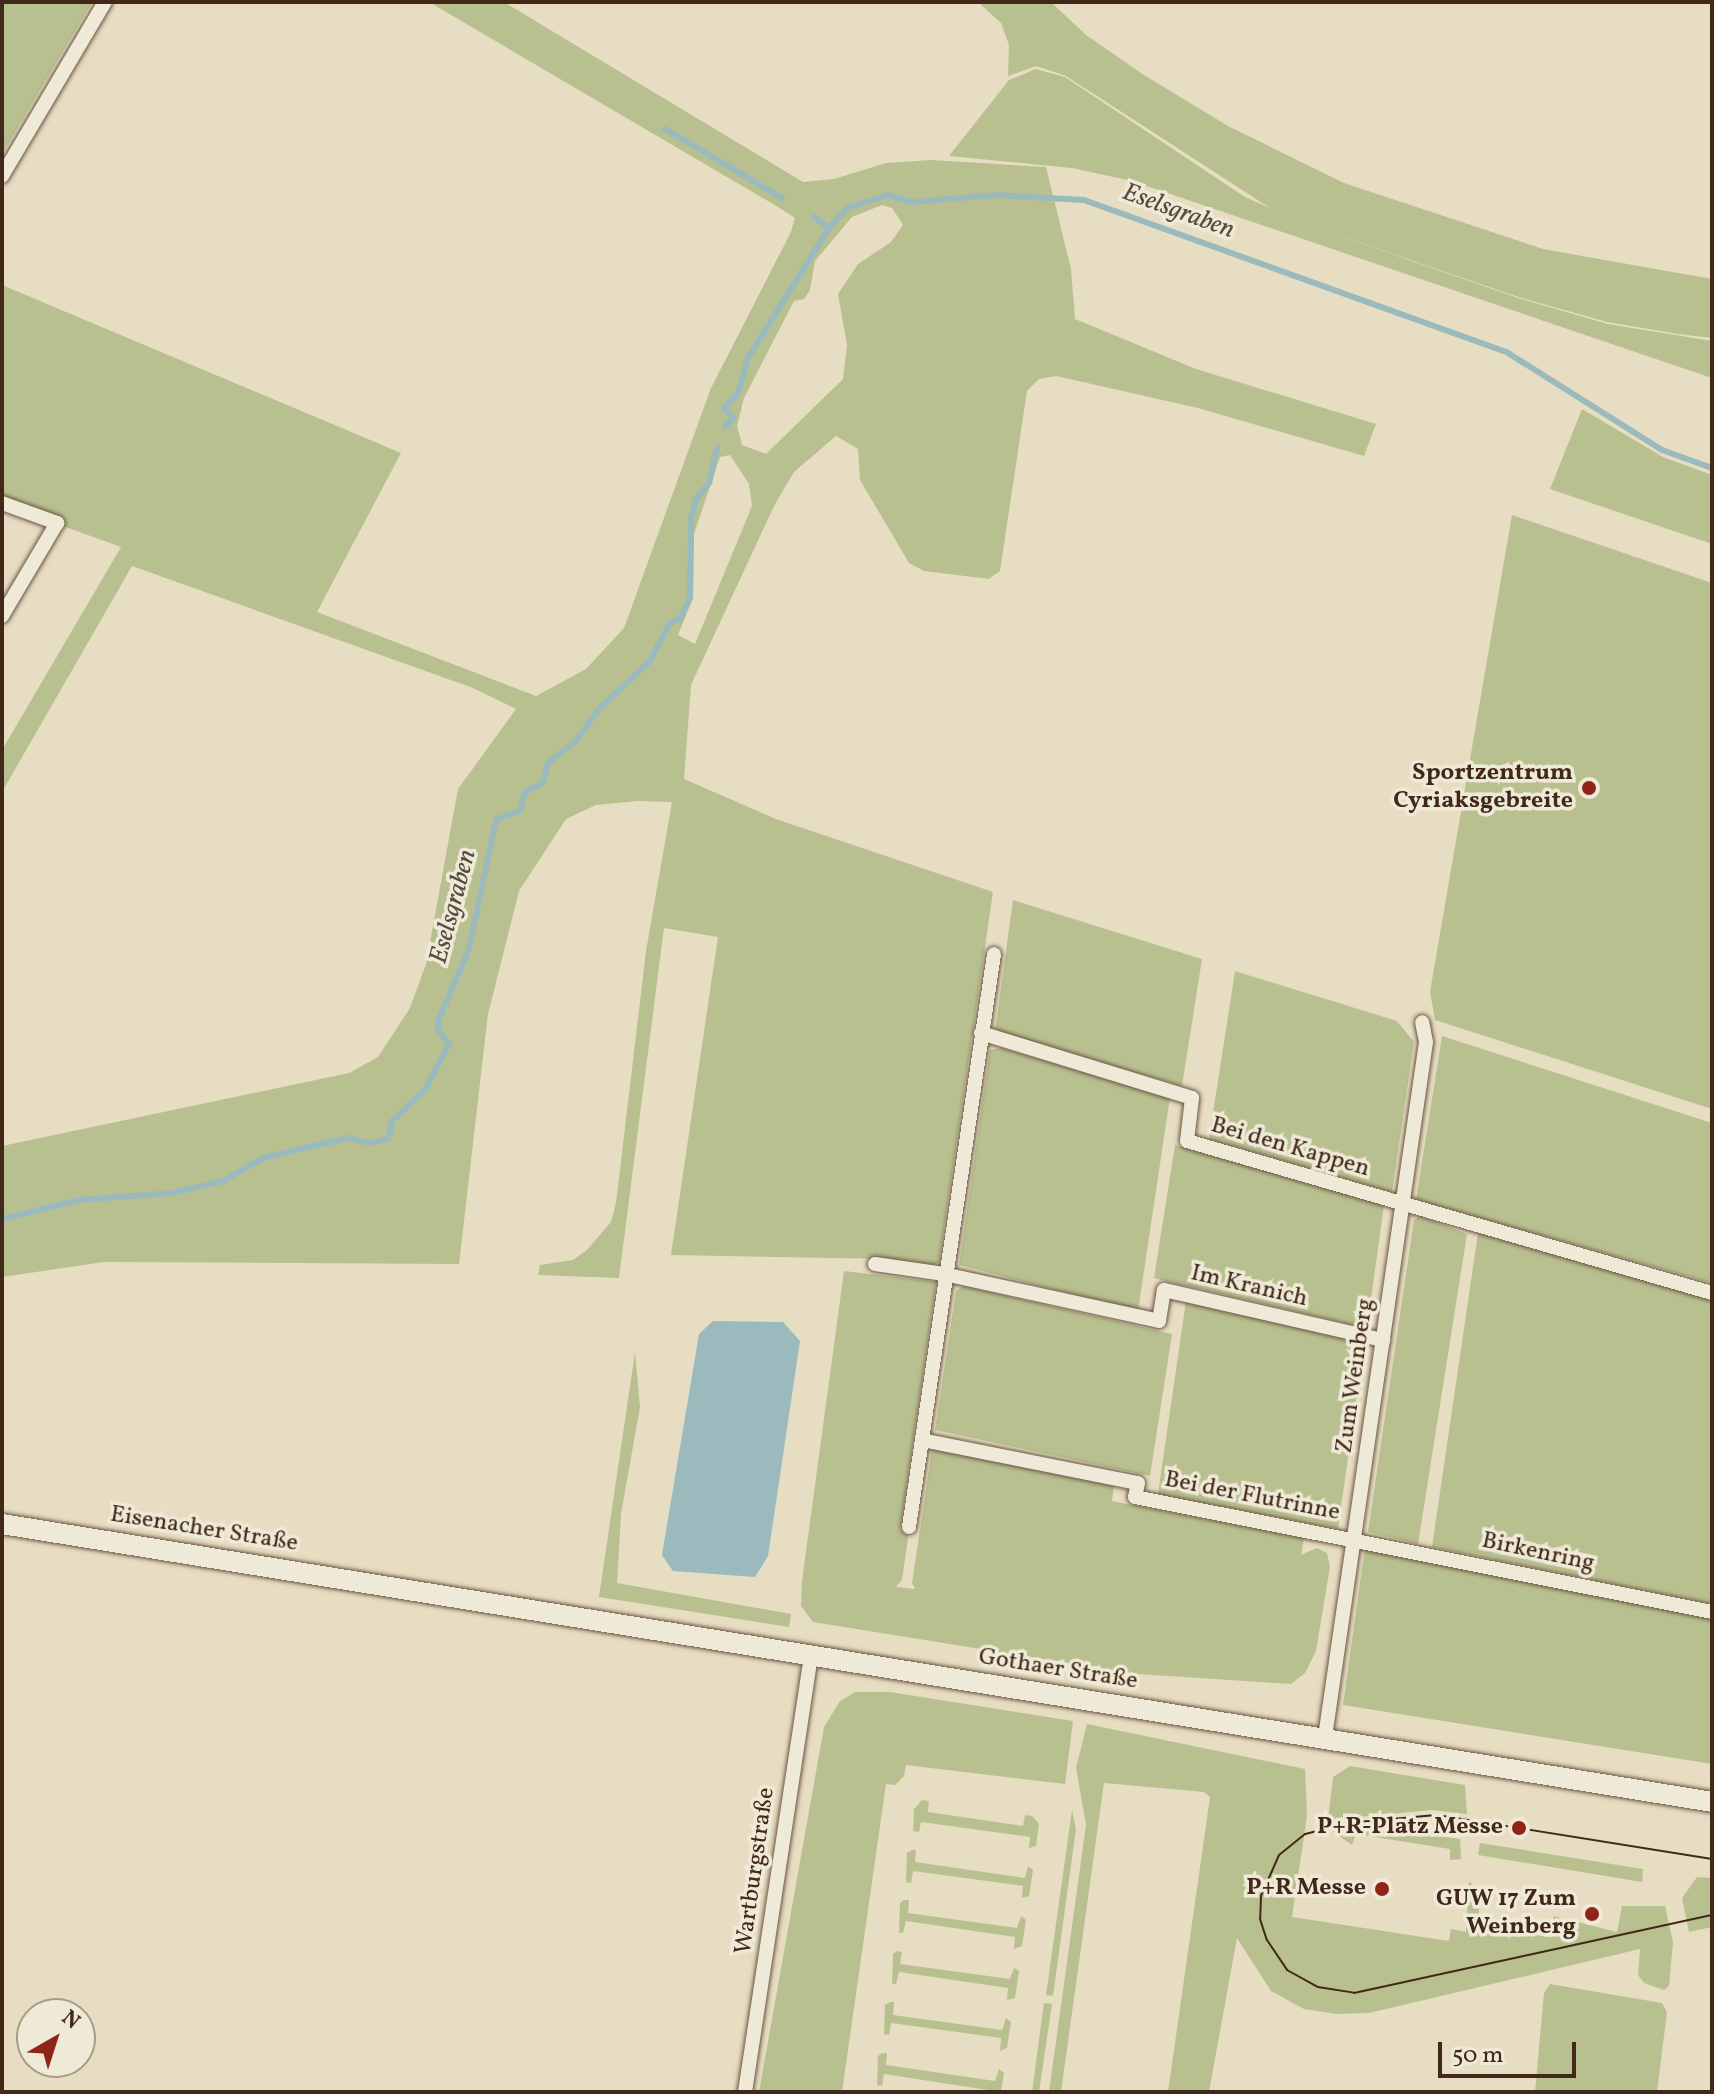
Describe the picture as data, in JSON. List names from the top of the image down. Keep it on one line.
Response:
{"streets":{"main road":["Eisenacher Straße","Gothaer Straße"],"street":["Bei den Kappen","Im Kranich","Zum Weinberg","Bei der Flutrinne","Birkenring","Wartburgstraße"]},"crossings":[["Bei den Kappen","Zum Weinberg"],["Im Kranich","Zum Weinberg"],["Zum Weinberg","Bei der Flutrinne"],["Zum Weinberg","Birkenring"],["Zum Weinberg","Gothaer Straße"],["Bei der Flutrinne","Birkenring"],["Eisenacher Straße","Gothaer Straße"],["Gothaer Straße","Wartburgstraße"]],"water":["Eselsgraben"],"places":["Sportzentrum Cyriaksgebreite","P+R-Platz Messe","P+R Messe","GUW 17 Zum Weinberg"],"scale_bar":"50 m","north":"top right"}
